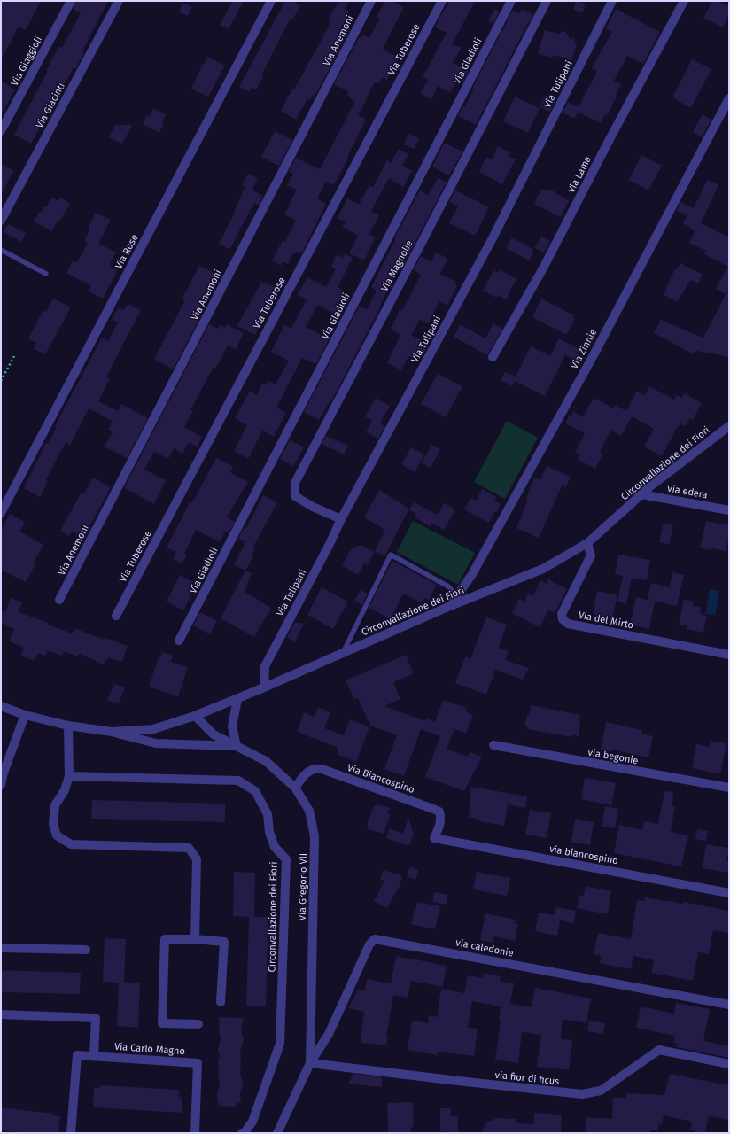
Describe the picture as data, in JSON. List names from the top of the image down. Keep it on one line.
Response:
{"streets":{"street":["Via Anemoni","Via Tuberose","Via Giaggioli","Via Gladioli","Via Tulipani","Via Giacinti","Via Lama","Via Rose","Via Magnolie","Via Zinnie","Circonvallazione dei Fiori","via edera","Via del Mirto","via begonie","Via Biancospino","via biancospino","Via Gregorio VII","via caledonie","Via Carlo Magno","via fior di ficus"]},"crossings":[["Via Tulipani","Via Magnolie"],["Via Tulipani","Circonvallazione dei Fiori"],["Via Zinnie","Circonvallazione dei Fiori"],["Circonvallazione dei Fiori","via edera"],["Circonvallazione dei Fiori","Via del Mirto"],["Circonvallazione dei Fiori","Via Gregorio VII"],["Via Biancospino","via biancospino"],["Via Biancospino","Via Gregorio VII"],["Via Gregorio VII","via caledonie"],["Via Gregorio VII","via fior di ficus"],["via caledonie","via fior di ficus"]]}
